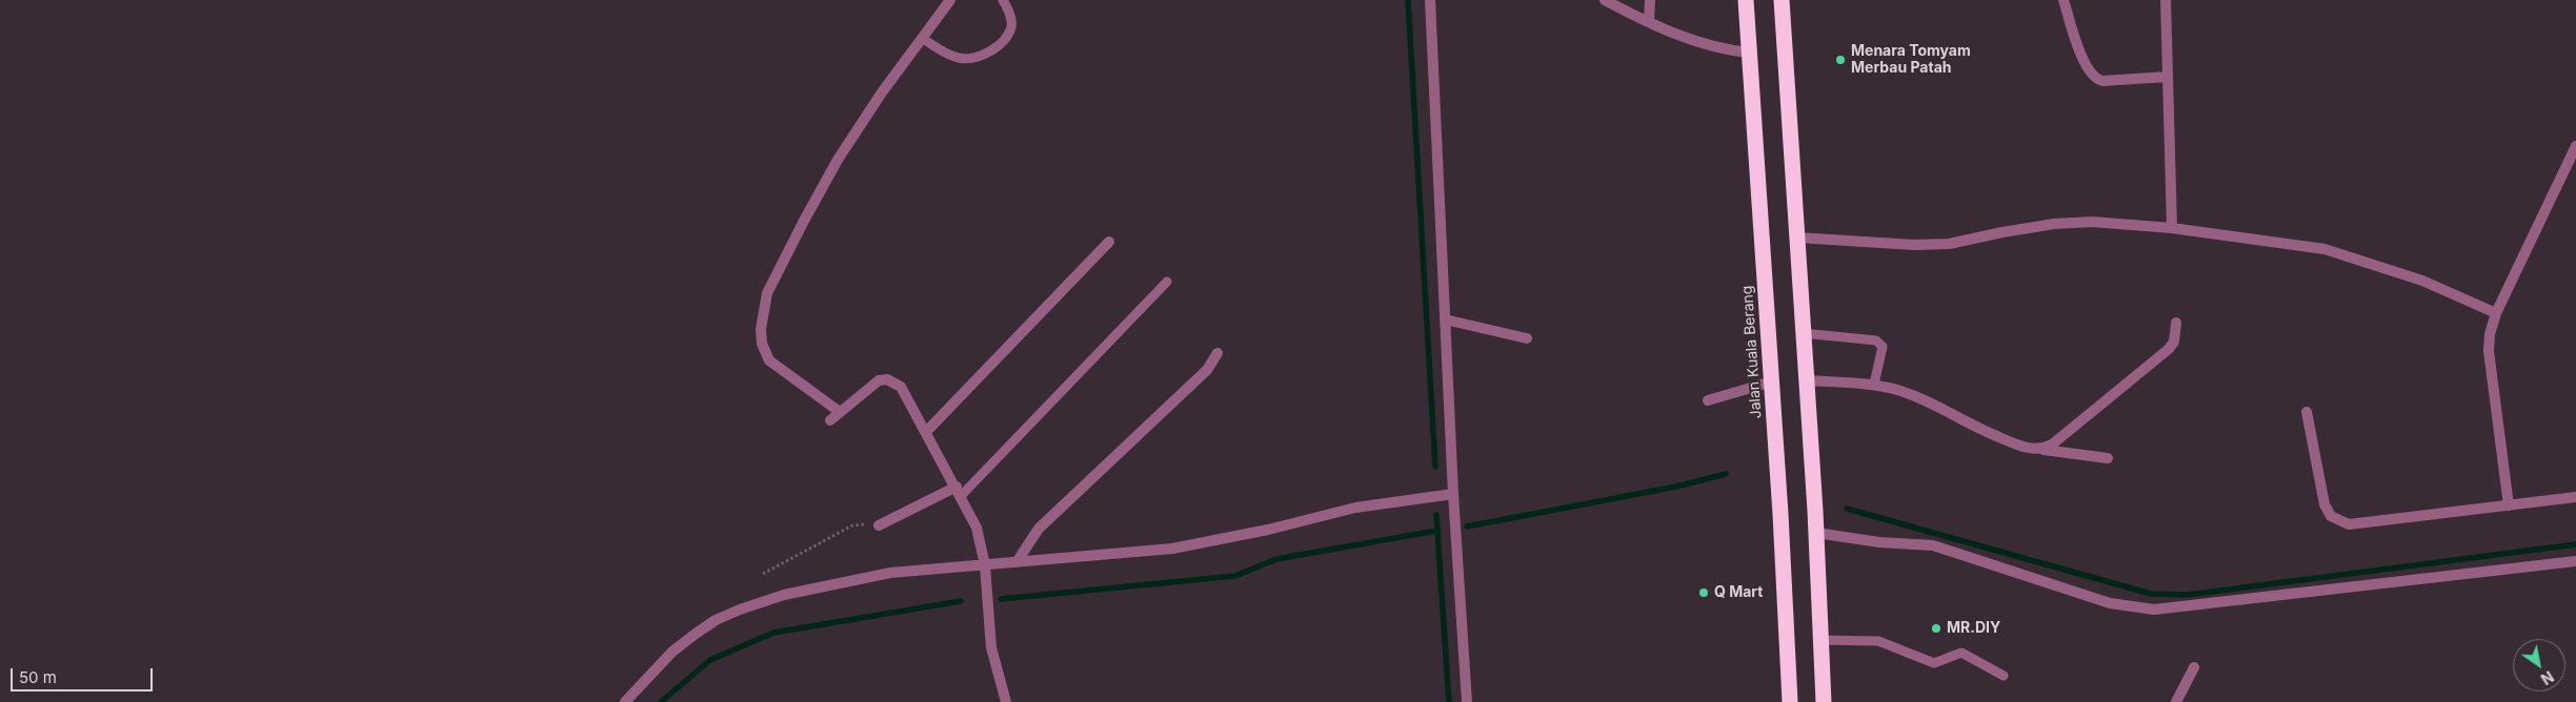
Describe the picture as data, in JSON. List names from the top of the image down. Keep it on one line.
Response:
{"streets":{"highway":["Jalan Kuala Berang"]},"places":["Menara Tomyam Merbau Patah","Q Mart","MR.DIY"],"scale_bar":"50 m","north":"bottom right"}
